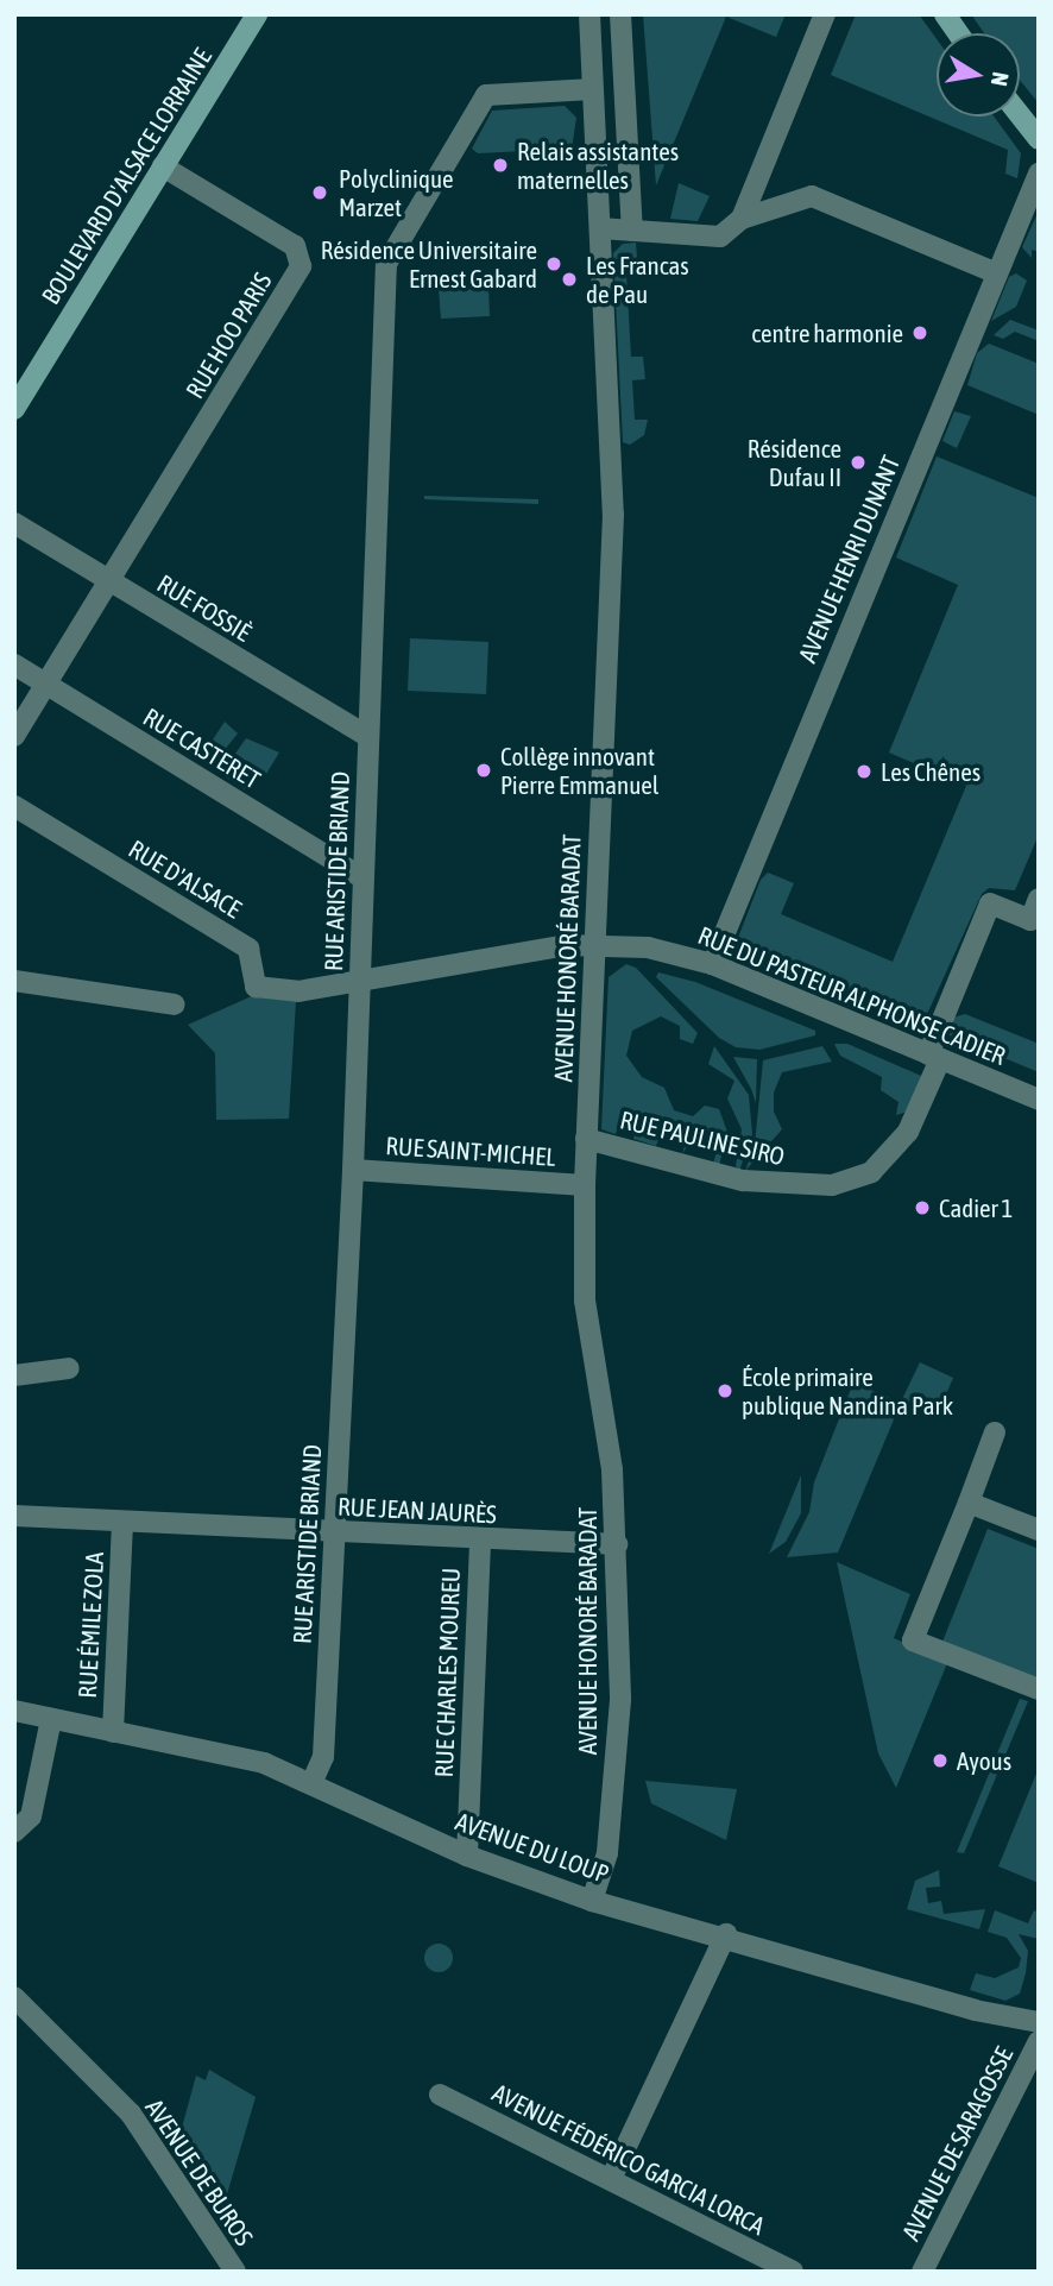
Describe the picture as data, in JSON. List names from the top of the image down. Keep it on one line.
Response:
{"streets":{"main road":["BOULEVARD D'ALSACE LORRAINE"],"street":["RUE HOO PARIS","AVENUE HENRI DUNANT","RUE FOSSIÈ","RUE CASTERET","RUE ARISTIDE BRIAND","RUE D'ALSACE","AVENUE HONORÉ BARADAT","RUE DU PASTEUR ALPHONSE CADIER","RUE PAULINE SIRO","RUE SAINT-MICHEL","RUE JEAN JAURÈS","RUE ÉMILE ZOLA","RUE CHARLES MOUREU","AVENUE DU LOUP","AVENUE DE SARAGOSSE","AVENUE FÉDÉRICO GARCIA LORCA","AVENUE DE BUROS"]},"crossings":[["BOULEVARD D'ALSACE LORRAINE","RUE HOO PARIS"],["RUE HOO PARIS","RUE FOSSIÈ"],["RUE HOO PARIS","RUE CASTERET"],["AVENUE HENRI DUNANT","RUE DU PASTEUR ALPHONSE CADIER"],["RUE FOSSIÈ","RUE ARISTIDE BRIAND"],["RUE CASTERET","RUE ARISTIDE BRIAND"],["RUE ARISTIDE BRIAND","RUE D'ALSACE"],["RUE ARISTIDE BRIAND","AVENUE HONORÉ BARADAT"],["RUE ARISTIDE BRIAND","RUE DU PASTEUR ALPHONSE CADIER"],["RUE ARISTIDE BRIAND","RUE SAINT-MICHEL"],["RUE ARISTIDE BRIAND","RUE JEAN JAURÈS"],["RUE ARISTIDE BRIAND","AVENUE DU LOUP"],["RUE D'ALSACE","RUE DU PASTEUR ALPHONSE CADIER"],["AVENUE HONORÉ BARADAT","RUE DU PASTEUR ALPHONSE CADIER"],["AVENUE HONORÉ BARADAT","RUE PAULINE SIRO"],["AVENUE HONORÉ BARADAT","RUE SAINT-MICHEL"],["AVENUE HONORÉ BARADAT","RUE JEAN JAURÈS"],["AVENUE HONORÉ BARADAT","AVENUE DU LOUP"],["RUE DU PASTEUR ALPHONSE CADIER","RUE PAULINE SIRO"],["RUE JEAN JAURÈS","RUE ÉMILE ZOLA"],["RUE JEAN JAURÈS","RUE CHARLES MOUREU"],["RUE ÉMILE ZOLA","AVENUE DU LOUP"],["RUE CHARLES MOUREU","AVENUE DU LOUP"]],"places":["Relais assistantes maternelles","Polyclinique Marzet","Résidence Universitaire Ernest Gabard","Les Francas de Pau","centre harmonie","Résidence Dufau II","Collège innovant Pierre Emmanuel","Les Chênes","Cadier 1","École primaire publique Nandina Park","Ayous"],"north":"right"}
